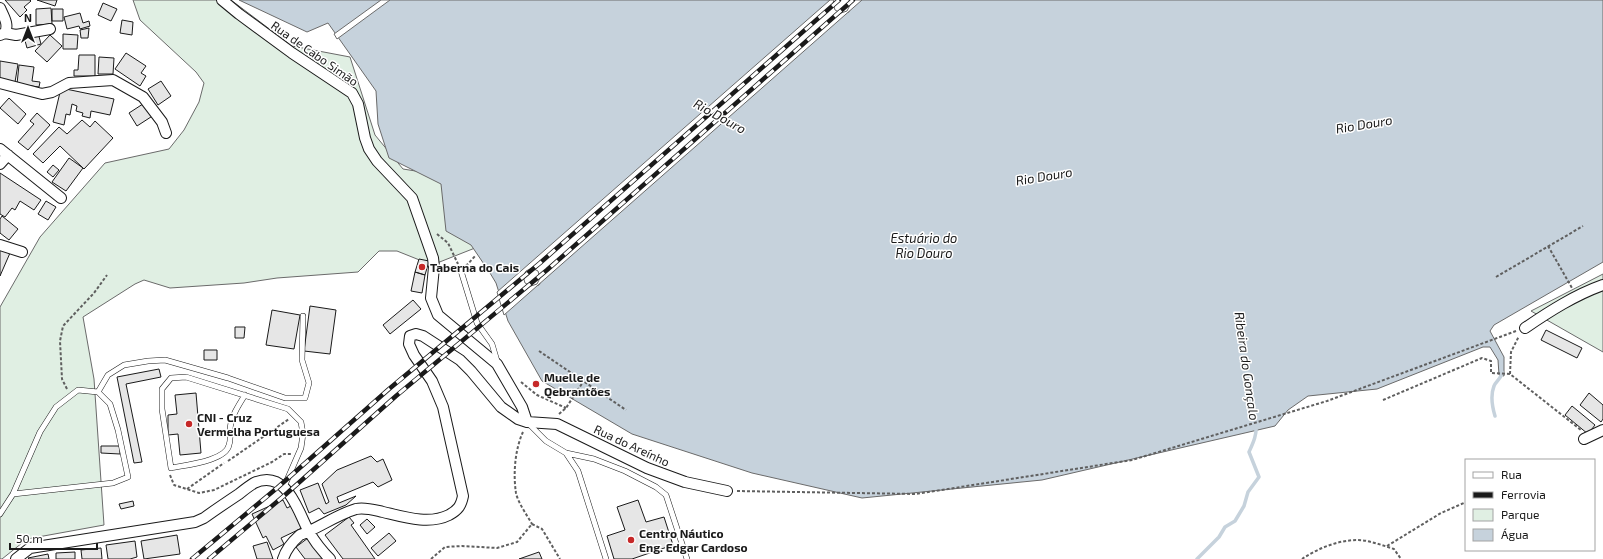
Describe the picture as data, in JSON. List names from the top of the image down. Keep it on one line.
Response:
{"streets":{"street":["Rua de Cabo Simão","Rua do Areínho"]},"water":["Rio Douro","Estuário do Rio Douro","Ribeira do Gonçalo"],"places":["Taberna do Cais","Muelle de Qebrantões","CNI - Cruz Vermelha Portuguesa","Centro Náutico Eng. Edgar Cardoso"],"legend":["Rua","Ferrovia","Parque","Água"],"scale_bar":"50 m","north":"top"}
